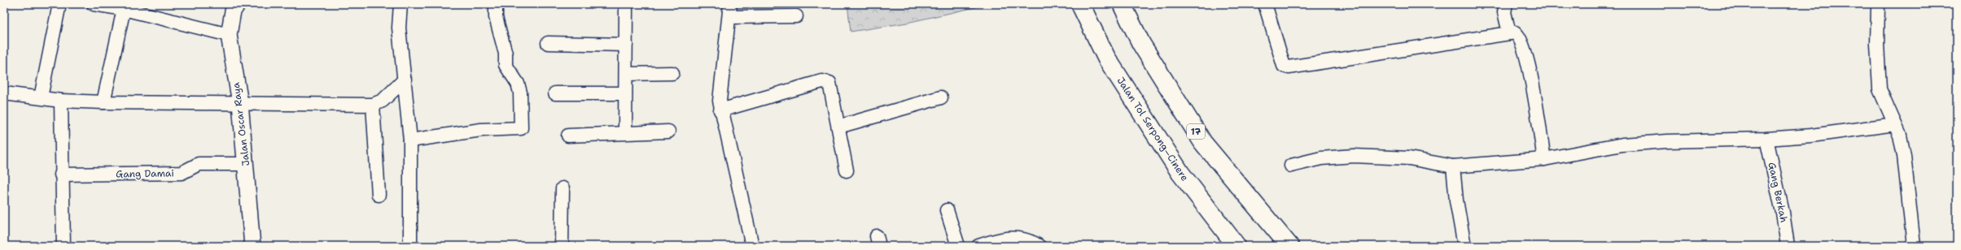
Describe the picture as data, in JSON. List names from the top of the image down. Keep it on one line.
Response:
{"streets":{"highway":["Jalan Tol Serpong–Cinere","17"],"street":["Jalan Oscar Raya","Gang Damai","Gang Berkah"]},"crossings":[["Jalan Oscar Raya","Gang Damai"]]}
